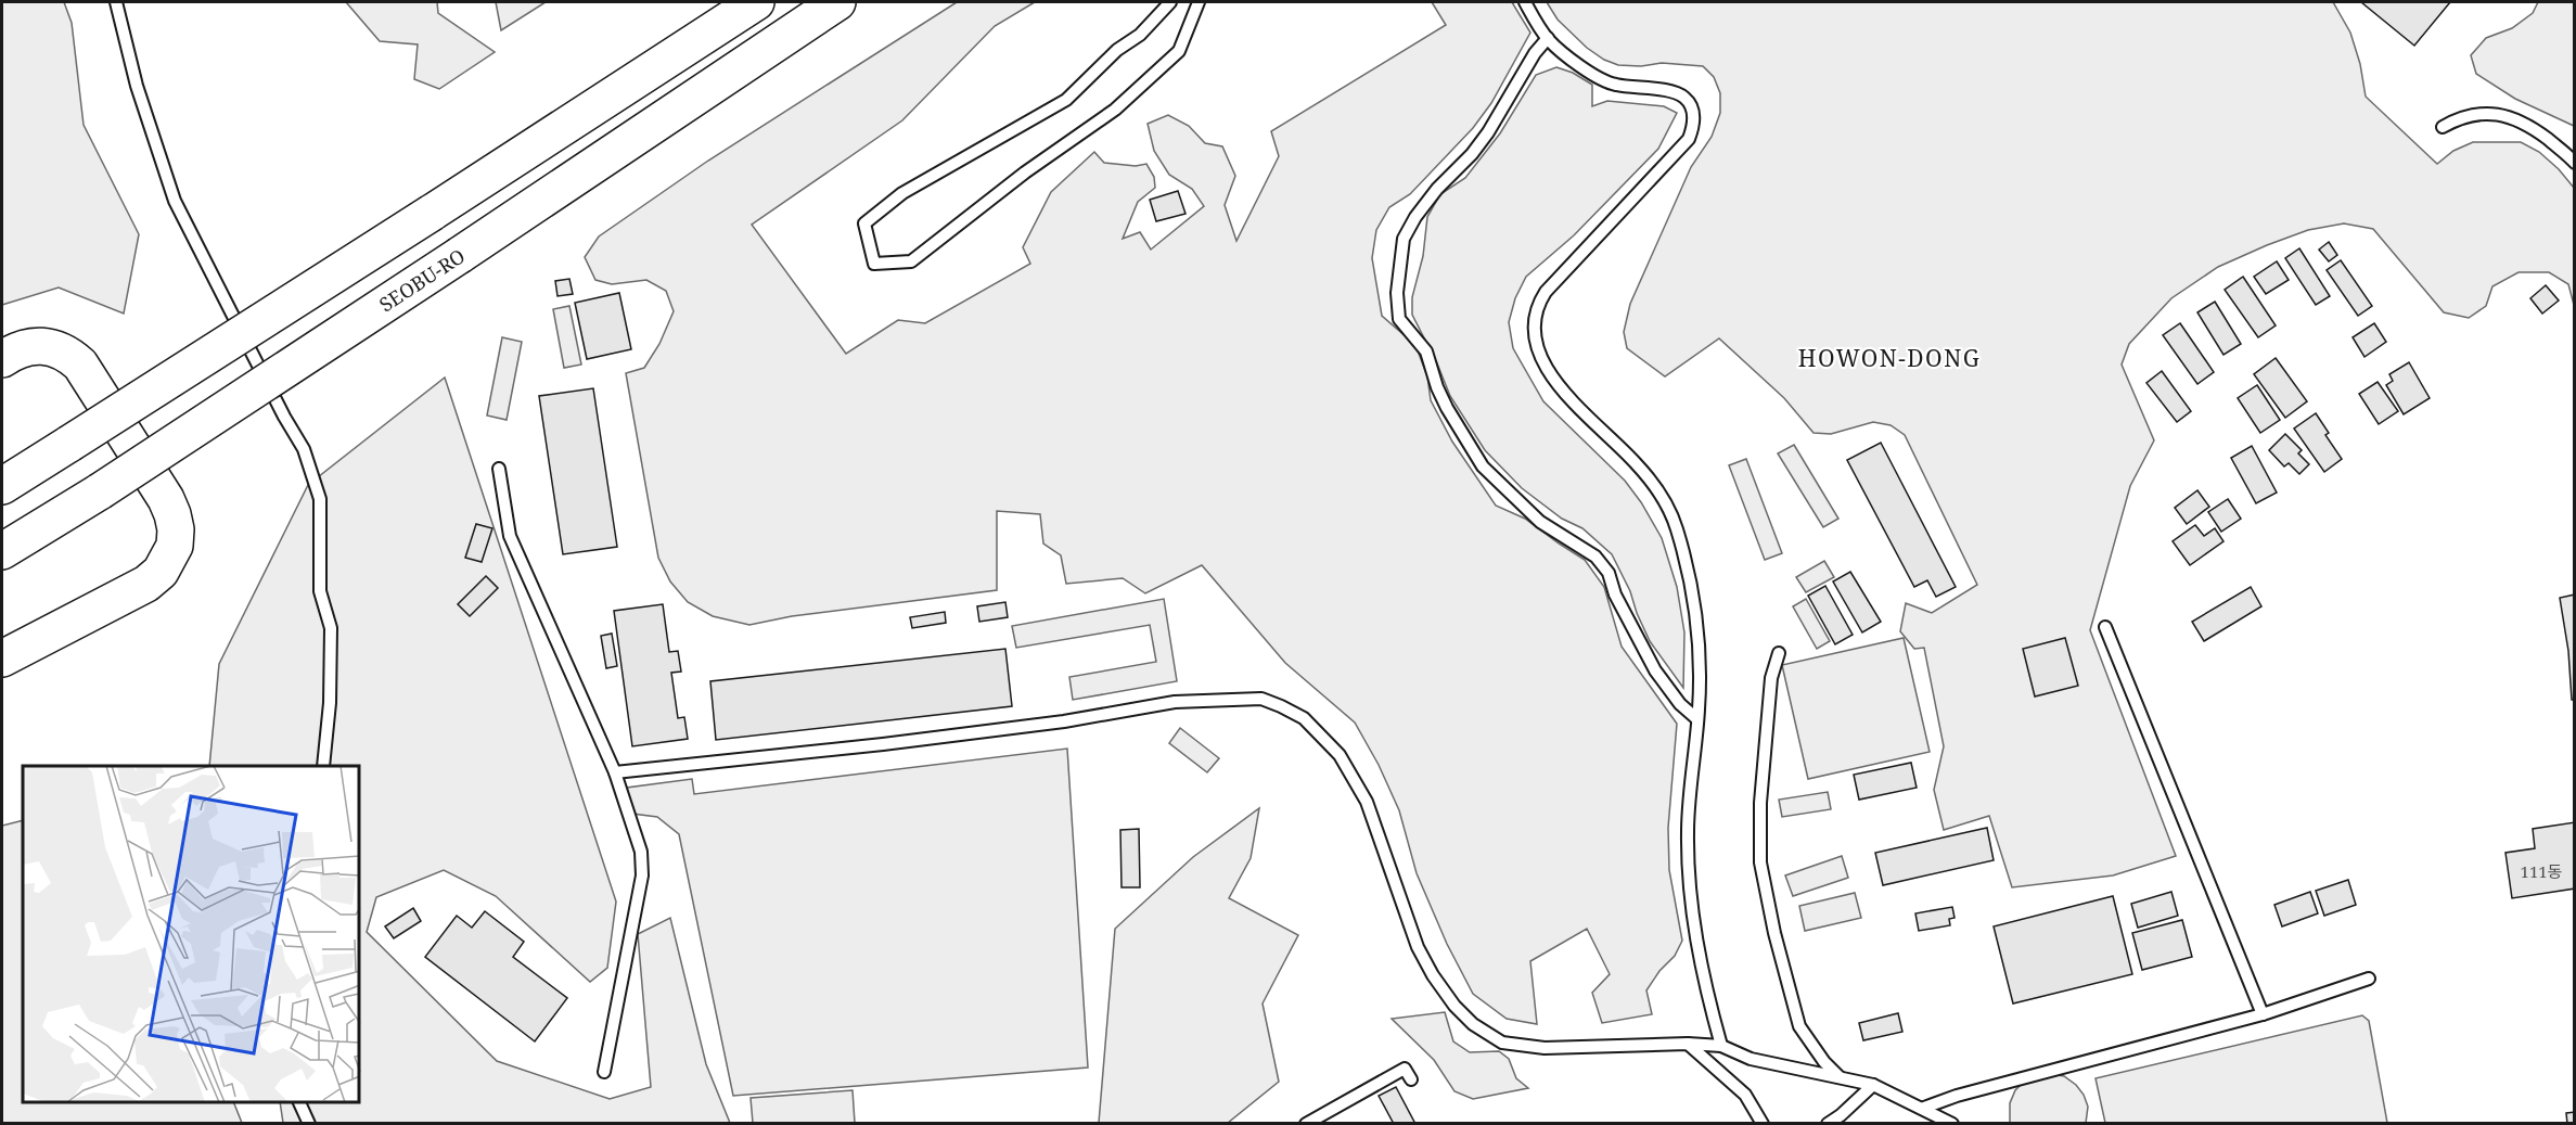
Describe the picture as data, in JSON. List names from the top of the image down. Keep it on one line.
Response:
{"streets":{"highway":["SEOBU-RO"]},"districts":["HOWON-DONG"],"house_numbers":["111동"]}
